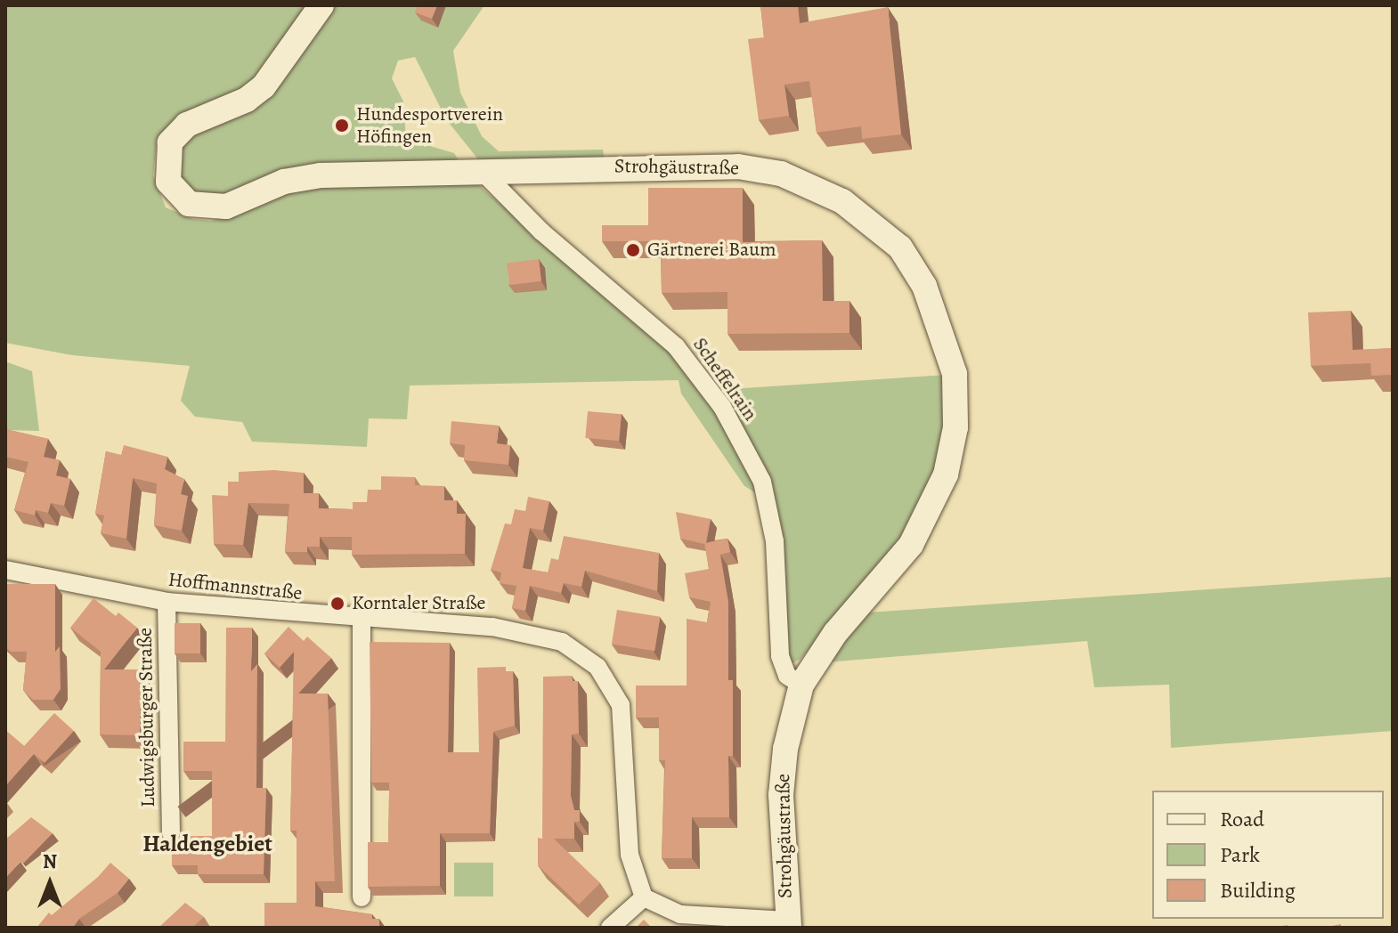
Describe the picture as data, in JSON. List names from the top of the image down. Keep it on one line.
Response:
{"streets":{"main road":["Strohgäustraße"],"street":["Scheffelrain","Hoffmannstraße","Ludwigsburger Straße"]},"crossings":[["Strohgäustraße","Scheffelrain"],["Hoffmannstraße","Ludwigsburger Straße"]],"districts":["Haldengebiet"],"places":["Hundesportverein Höfingen","Gärtnerei Baum","Korntaler Straße"],"legend":["Road","Park","Building"],"north":"top"}
